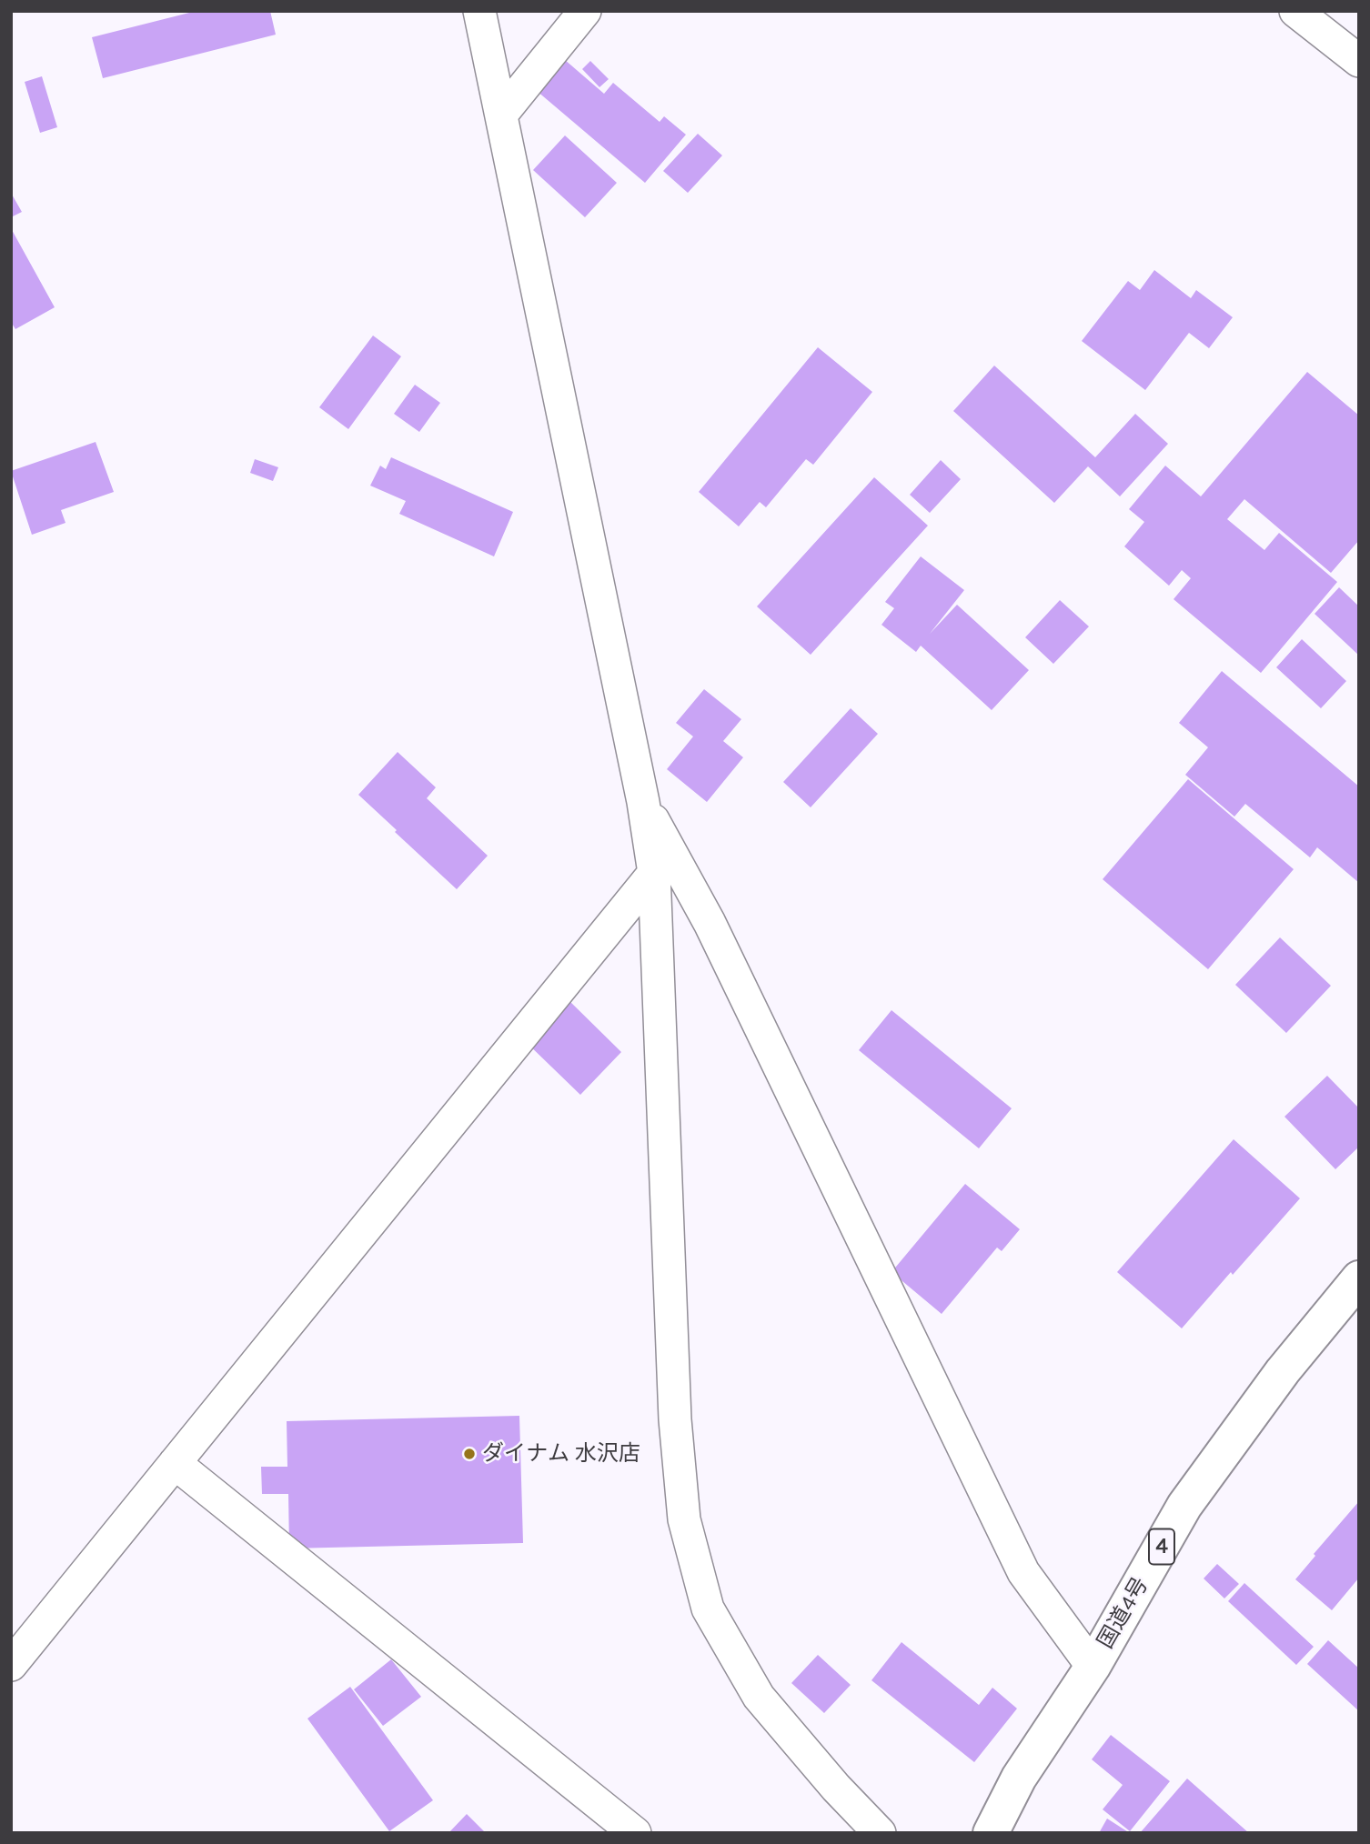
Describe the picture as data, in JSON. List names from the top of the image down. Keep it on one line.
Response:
{"streets":{"highway":["4","国道4号"]},"places":["ダイナム 水沢店"]}
